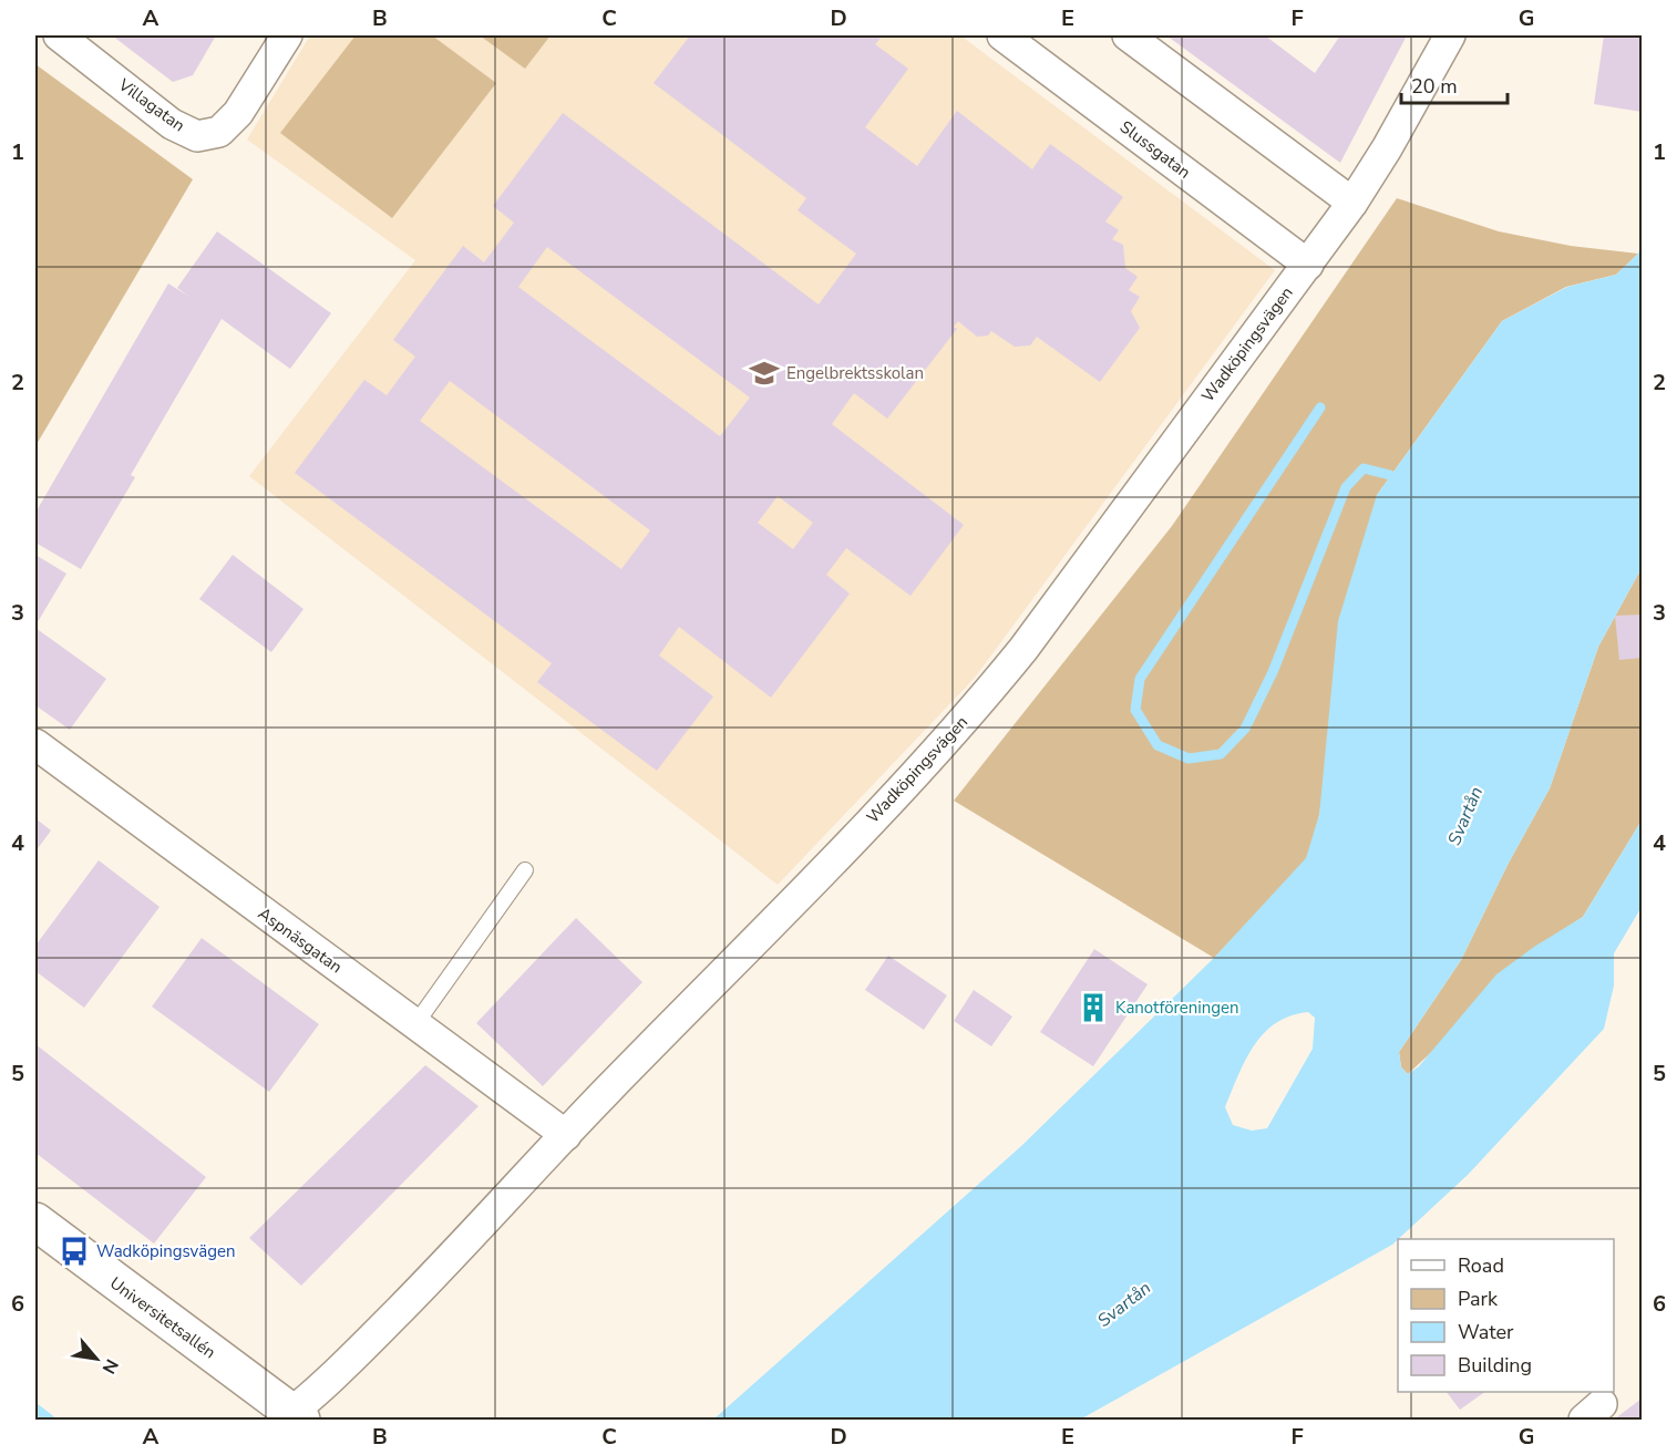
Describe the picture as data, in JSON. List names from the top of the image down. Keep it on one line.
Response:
{"streets":{"street":["Villagatan","Slussgatan","Wadköpingsvägen","Aspnäsgatan","Universitetsallén"]},"crossings":[["Slussgatan","Wadköpingsvägen"],["Wadköpingsvägen","Aspnäsgatan"],["Wadköpingsvägen","Universitetsallén"]],"water":["Svartån"],"places":{"school or university":["Engelbrektsskolan"],"building":["Kanotföreningen"],"bus stop":["Wadköpingsvägen"]},"legend":["Road","Park","Water","Building"],"scale_bar":"20 m","north":"bottom right","grid":{"columns":["A","B","C","D","E","F","G"],"rows":["1","2","3","4","5","6"]}}
